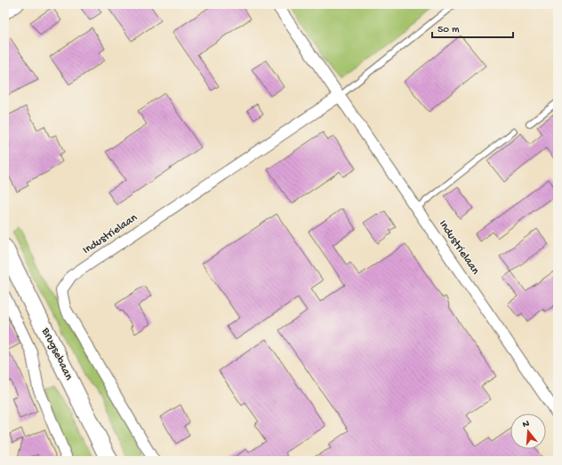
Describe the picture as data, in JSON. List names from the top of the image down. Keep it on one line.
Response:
{"streets":{"main road":["Brugsebaan"],"street":["Industrielaan"]},"scale_bar":"50 m","north":"top"}
